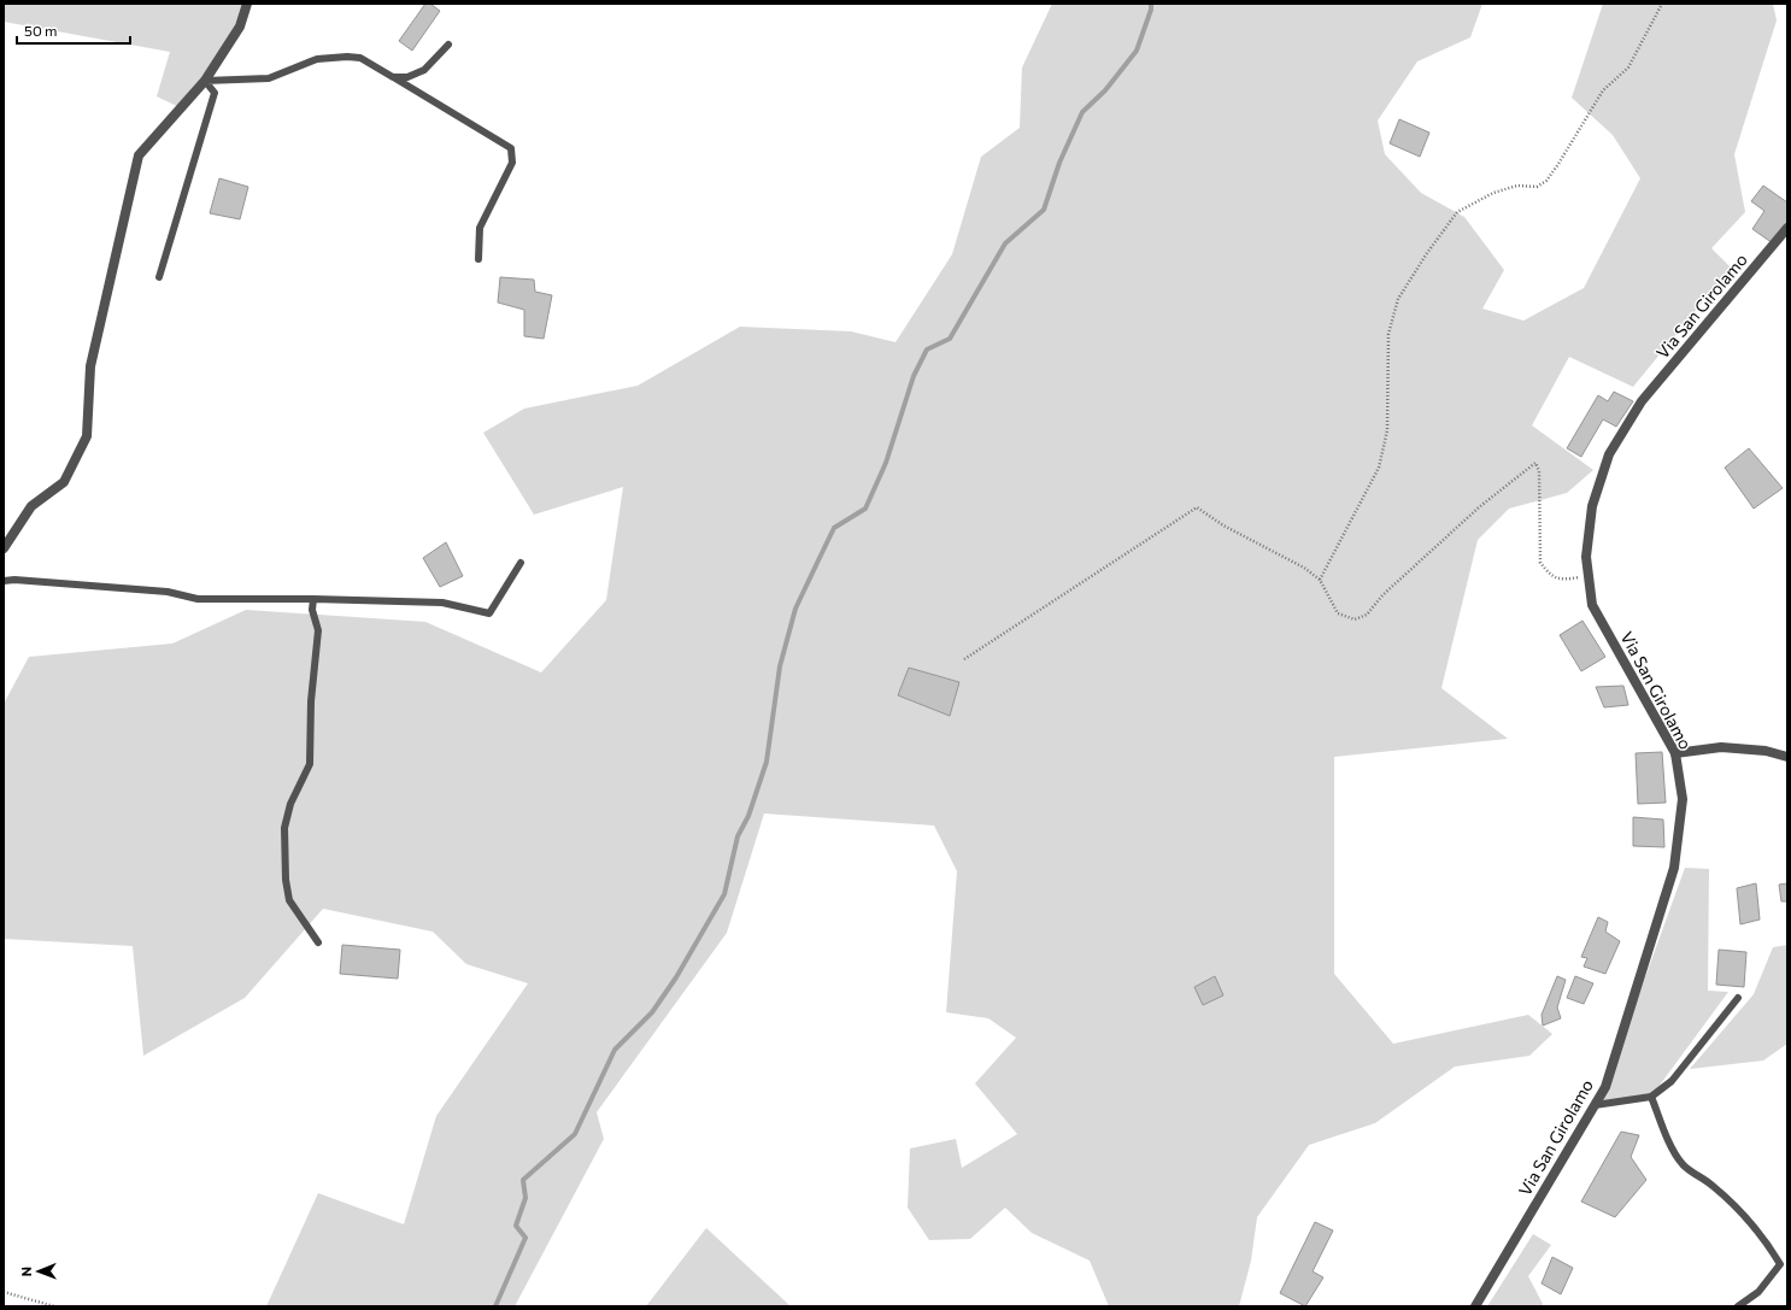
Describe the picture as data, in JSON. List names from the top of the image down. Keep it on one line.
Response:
{"streets":{"street":["Via San Girolamo"]},"scale_bar":"50 m","north":"left"}
